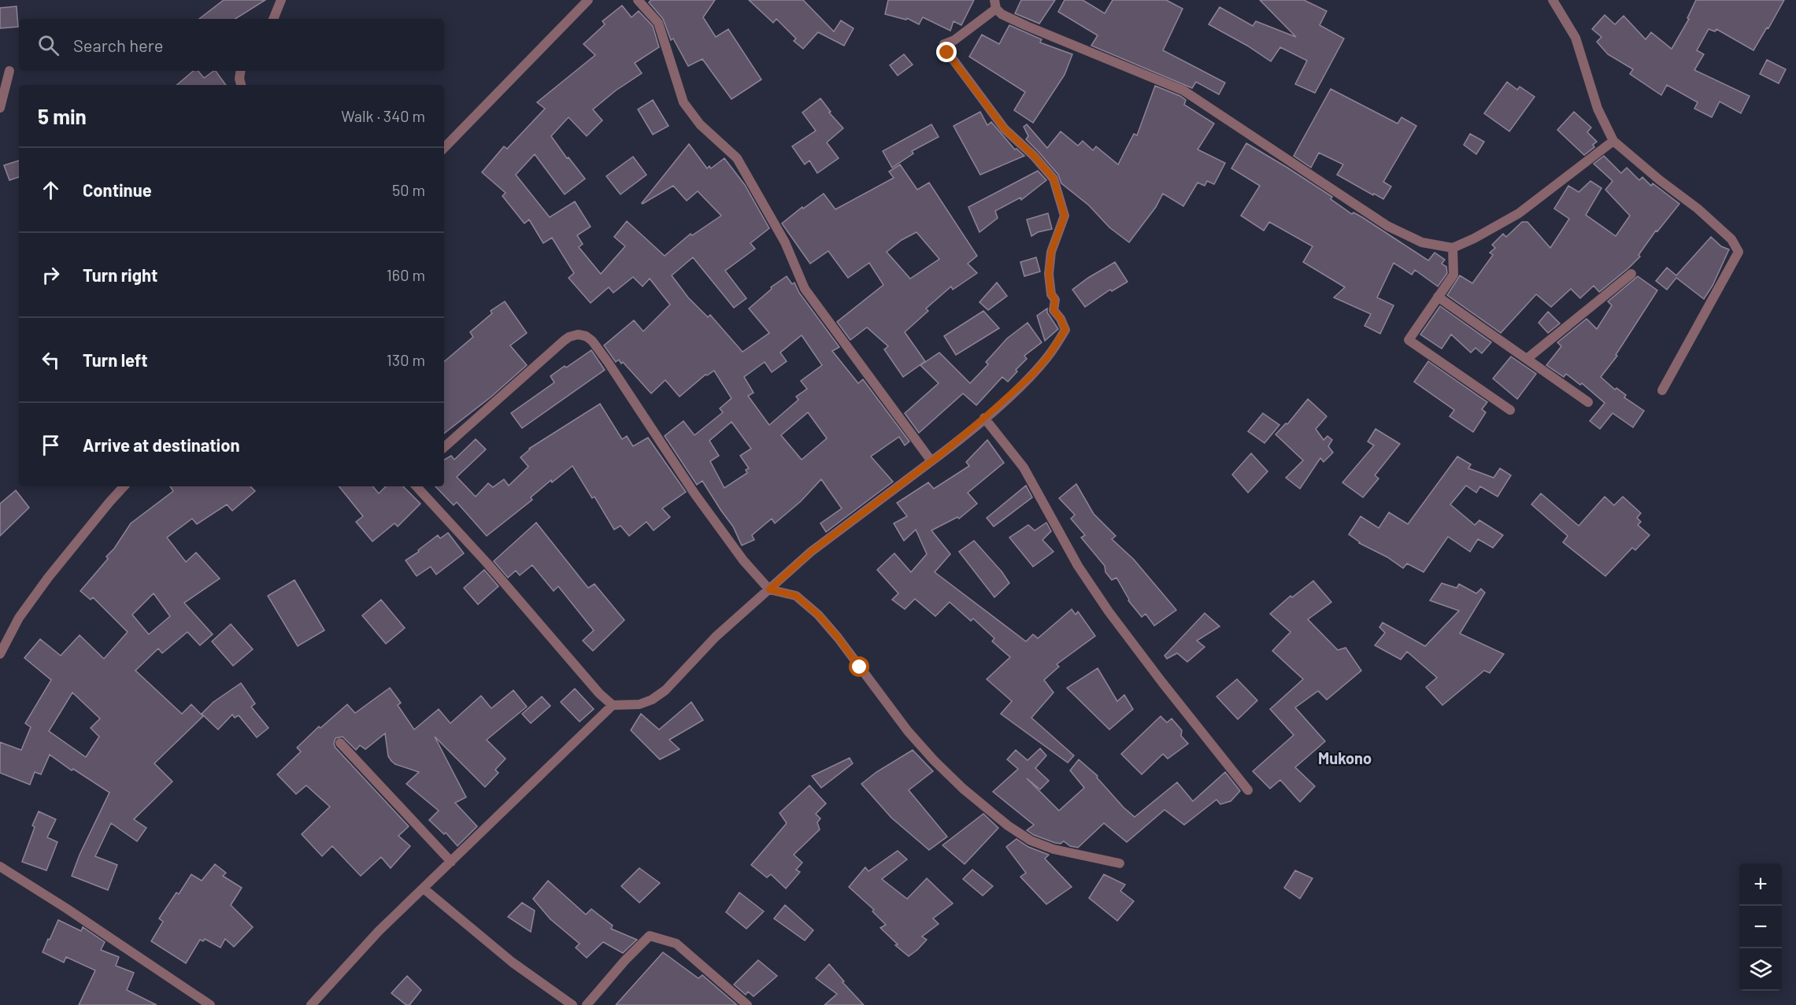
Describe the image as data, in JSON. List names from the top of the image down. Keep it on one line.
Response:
{"districts":["Mukono"],"page":{"search":"Search here","heading":["5 min","Walk · 340 m"],"list":[["Continue","50 m"],["Turn right","160 m"],["Turn left","130 m"],"Arrive at destination"],"map_buttons":["+","−"]}}
